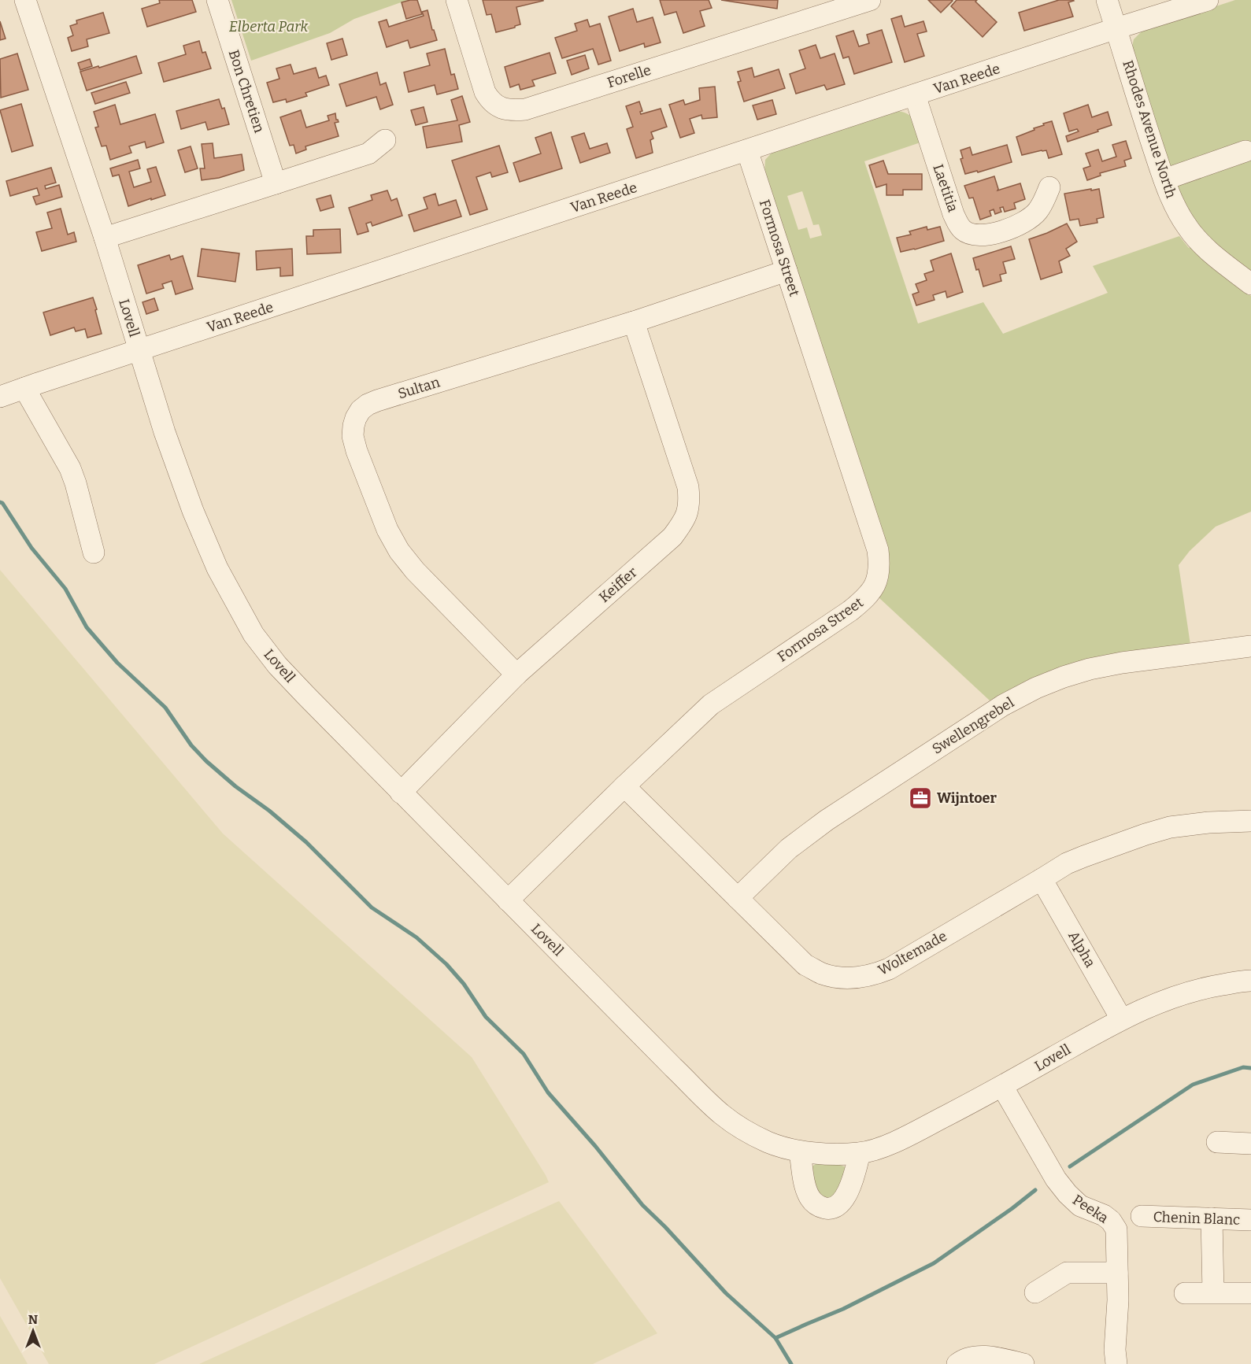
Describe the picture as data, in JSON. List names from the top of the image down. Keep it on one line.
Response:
{"streets":{"street":["Forelle","Van Reede","Bon Chretien","Rhodes Avenue North","Laetitia","Formosa Street","Lovell","Sultan","Keiffer","Swellengrebel","Alpha","Woltemade","Peeka","Chenin Blanc"]},"crossings":[["Van Reede","Rhodes Avenue North"],["Van Reede","Laetitia"],["Van Reede","Formosa Street"],["Van Reede","Lovell"],["Formosa Street","Lovell"],["Formosa Street","Sultan"],["Formosa Street","Woltemade"],["Lovell","Keiffer"],["Lovell","Alpha"],["Lovell","Peeka"],["Sultan","Keiffer"],["Swellengrebel","Woltemade"],["Alpha","Woltemade"],["Peeka","Chenin Blanc"]],"parks":["Elberta Park"],"places":{"office":["Wijntoer"]},"north":"top"}
